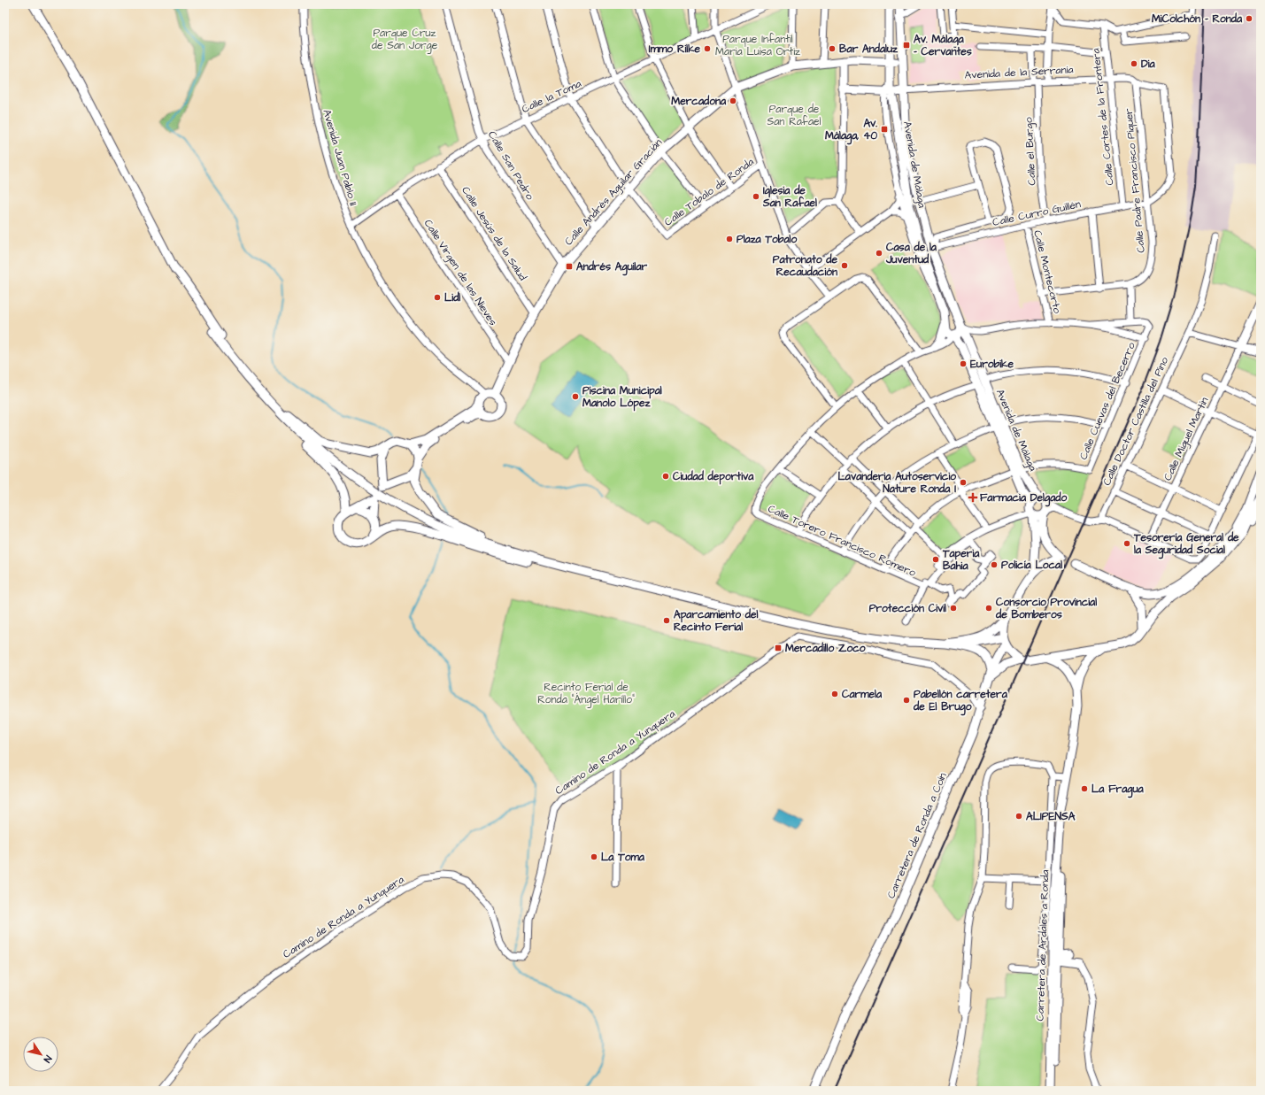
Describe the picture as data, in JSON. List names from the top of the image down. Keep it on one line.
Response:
{"streets":{"main road":["Avenida de Málaga","Calle Andrés Aguilar Gracián","Carretera de Ronda a Coín","Carretera de Ardales a Ronda"],"street":["Avenida de la Serranía","Calle la Toma","Calle Cortes de la Frontera","Calle el Burgo","Avenida Juan Pablo II","Calle San Pedro","Calle Padre Francisco Piquer","Calle Tobalo de Ronda","Calle Curro Guillén","Calle Jesús de la Salud","Calle Montecorto","Calle Virgen de las Nieves","Calle Cuevas del Becerro","Calle Doctor Castilla del Pino","Calle Miguel Martín","Calle Torero Francisco Romero","Camino de Ronda a Yunquera"]},"crossings":[["Avenida de la Serranía","Calle Cortes de la Frontera"],["Avenida de la Serranía","Calle el Burgo"],["Avenida de la Serranía","Avenida de Málaga"],["Avenida de la Serranía","Calle Padre Francisco Piquer"],["Avenida de la Serranía","Calle Curro Guillén"],["Calle la Toma","Avenida Juan Pablo II"],["Calle la Toma","Calle San Pedro"],["Calle la Toma","Calle Jesús de la Salud"],["Calle la Toma","Calle Virgen de las Nieves"],["Calle Cortes de la Frontera","Calle Curro Guillén"],["Calle el Burgo","Calle Curro Guillén"],["Avenida Juan Pablo II","Calle Andrés Aguilar Gracián"],["Avenida de Málaga","Calle Andrés Aguilar Gracián"],["Avenida de Málaga","Calle Curro Guillén"],["Avenida de Málaga","Calle Cuevas del Becerro"],["Calle San Pedro","Calle Andrés Aguilar Gracián"],["Calle Padre Francisco Piquer","Calle Curro Guillén"],["Calle Padre Francisco Piquer","Calle Montecorto"],["Calle Andrés Aguilar Gracián","Calle Tobalo de Ronda"],["Calle Andrés Aguilar Gracián","Calle Jesús de la Salud"],["Calle Andrés Aguilar Gracián","Calle Virgen de las Nieves"],["Calle Curro Guillén","Calle Montecorto"],["Calle Montecorto","Calle Cuevas del Becerro"],["Camino de Ronda a Yunquera","Carretera de Ronda a Coín"]],"parks":["Parque Cruz de San Jorge","Parque Infantil Maria Luisa Ortiz","Parque de San Rafael","Recinto Ferial de Ronda \"Ángel Harillo\""],"places":{"other":["MiColchón - Ronda","Immo Rilke","Bar Andaluz","Dia","Mercadona","Iglesia de San Rafael","Plaza Tobalo","Casa de la Juventud","Patronato de Recaudación","Lidl","Eurobike","Piscina Municipal Manolo López","Ciudad deportiva","Lavanderia Autoservicio Nature Ronda I","Tesorería General de la Seguridad Social","Taperia Bahia","Policía Local","Protección Civil","Consorcio Provincial de Bomberos","Aparcamiento del Recinto Ferial","Carmela","Pabellón carretera de El Brugo","La Fragua","ALIPENSA","La Toma"],"transit":["Av. Málaga - Cervantes","Av. Málaga, 40","Andrés Aguilar","Mercadillo Zoco"],"health":["Farmacia Delgado"]},"north":"bottom right"}
